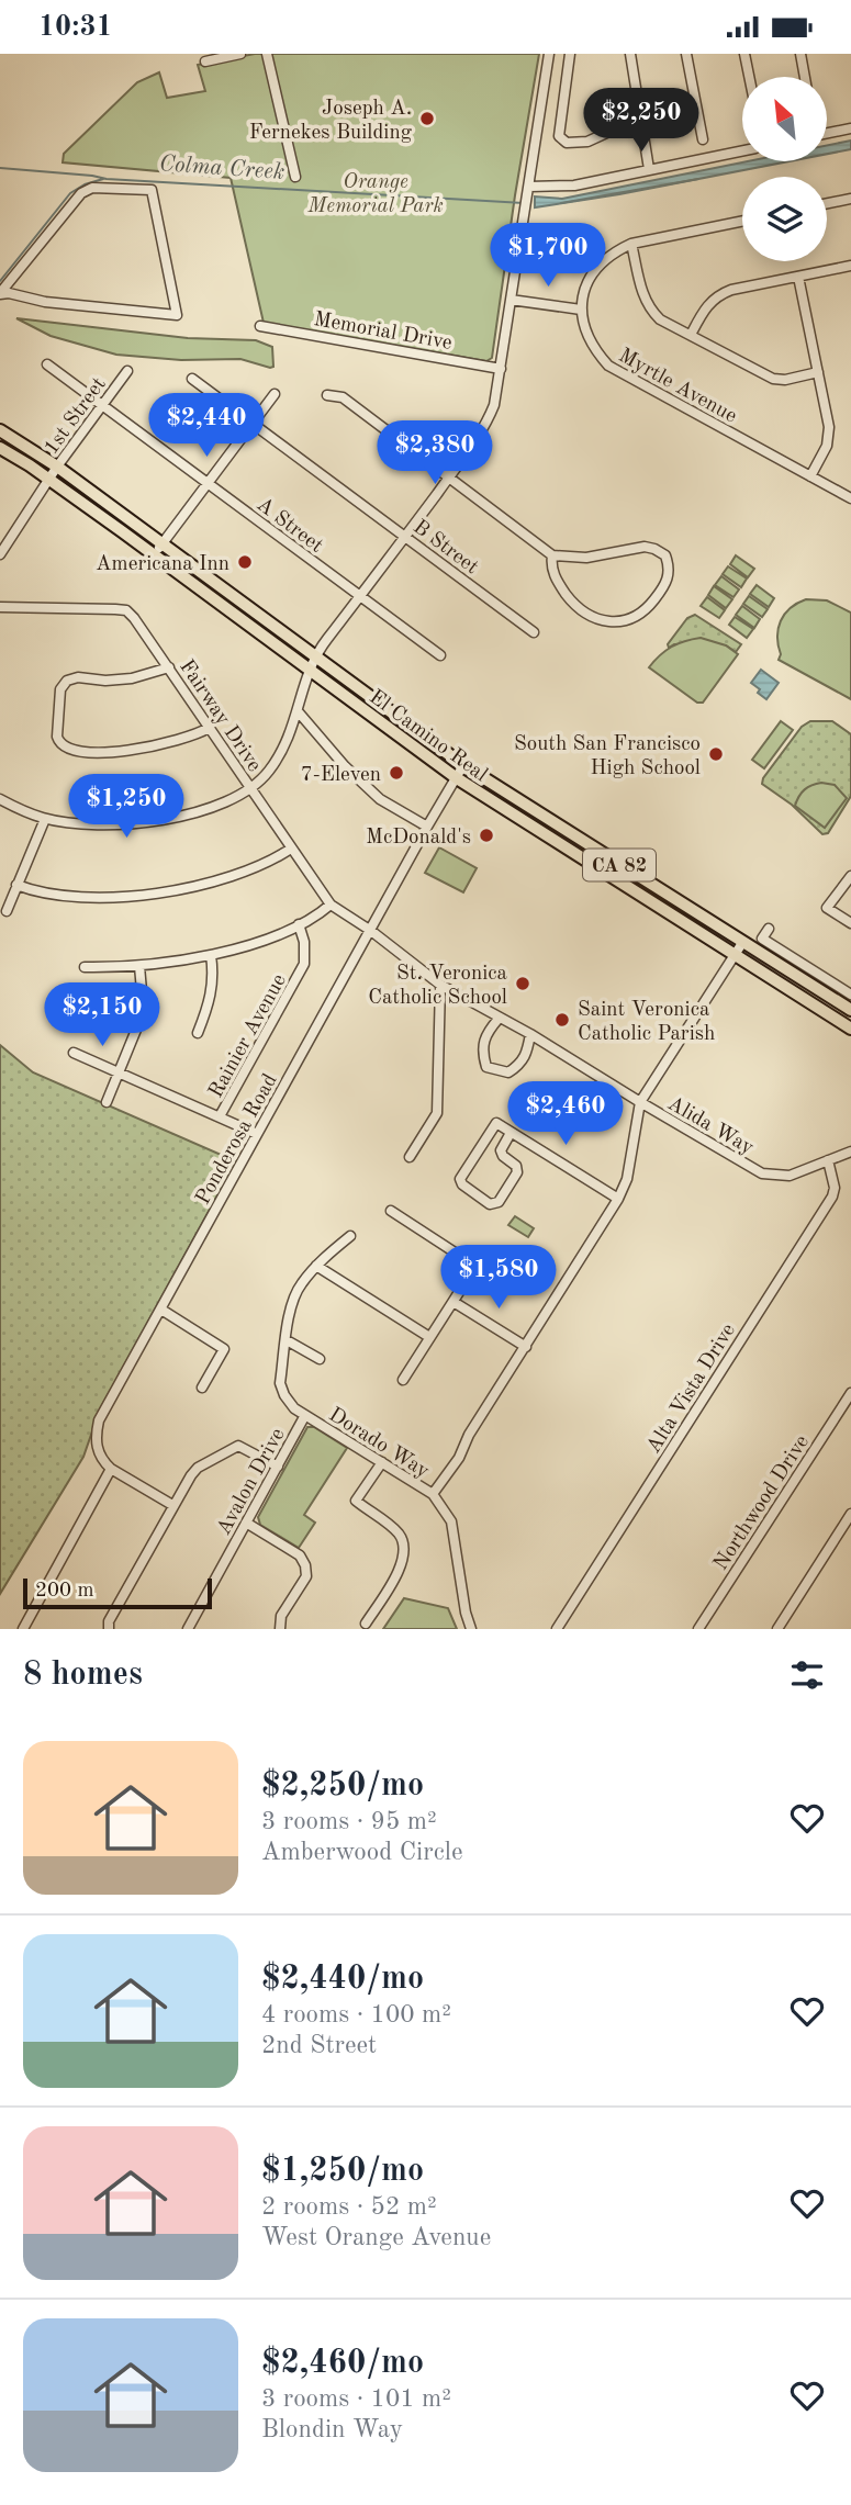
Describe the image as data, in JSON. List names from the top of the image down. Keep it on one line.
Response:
{"streets":{"main road":["El Camino Real","CA 82"],"street":["Memorial Drive","Myrtle Avenue","1st Street","A Street","B Street","Fairway Drive","Rainier Avenue","Alida Way","Ponderosa Road","Alta Vista Drive","Dorado Way","Avalon Drive","Northwood Drive"]},"crossings":[["1st Street","A Street"],["1st Street","El Camino Real"],["Fairway Drive","Alida Way"],["Fairway Drive","Ponderosa Road"],["El Camino Real","Ponderosa Road"],["Alida Way","Ponderosa Road"],["Alida Way","Alta Vista Drive"],["Dorado Way","Avalon Drive"]],"water":["Colma Creek"],"parks":["Orange Memorial Park"],"places":["Joseph A. Fernekes Building","Americana Inn","South San Francisco High School","7-Eleven","McDonald's","St. Veronica Catholic School","Saint Veronica Catholic Parish"],"scale_bar":"200 m","north":"top left","page":{"status":"10:31","price":["$2,250","$1,700","$2,440","$2,380","$1,250","$2,150","$2,460","$1,580"],"scale":"200 m","heading":"8 homes","list":[{"name":"$2,250/mo","note":"3 rooms · 95 m² · Amberwood Circle"},{"name":"$2,440/mo","note":"4 rooms · 100 m² · 2nd Street"},{"name":"$1,250/mo","note":"2 rooms · 52 m² · West Orange Avenue"},{"name":"$2,460/mo","note":"3 rooms · 101 m² · Blondin Way"}]}}
